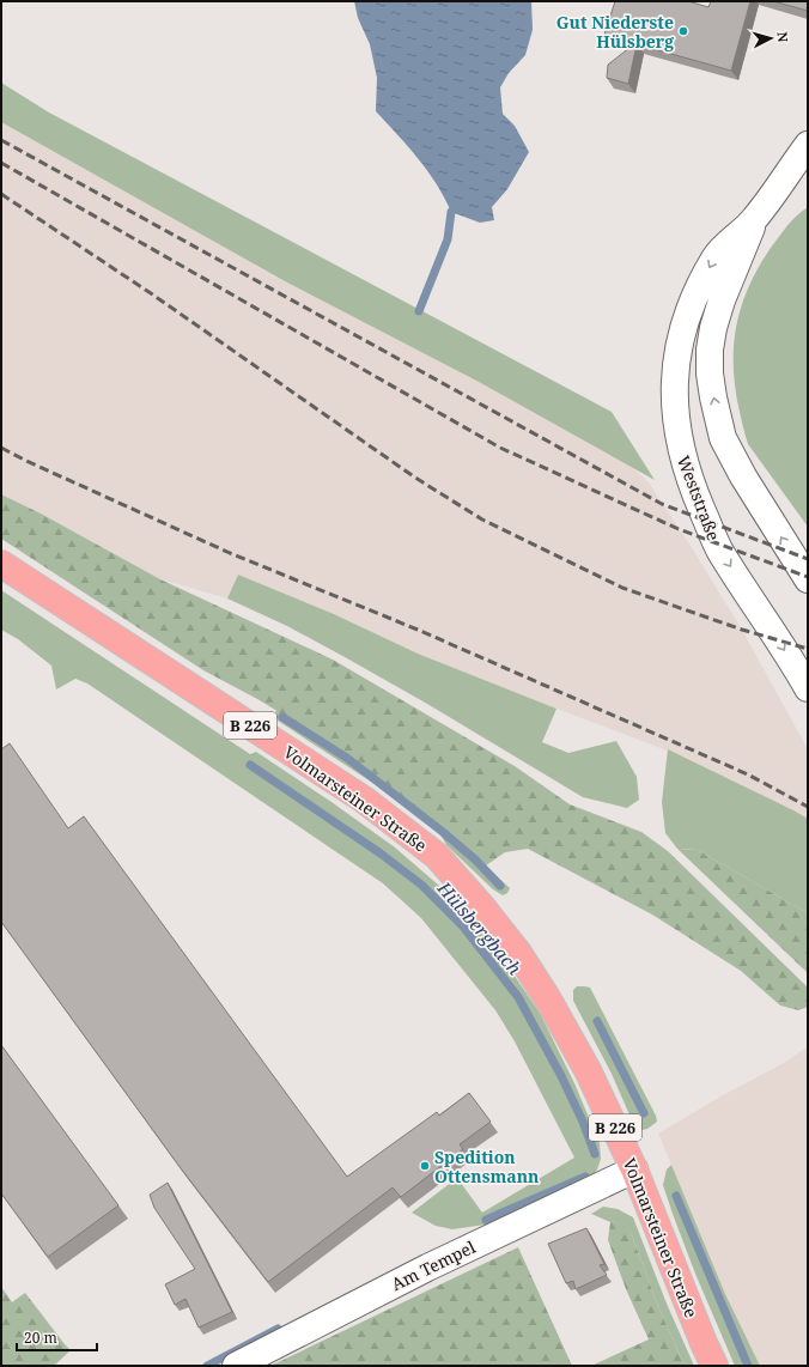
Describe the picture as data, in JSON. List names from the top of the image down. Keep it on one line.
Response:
{"streets":{"main road":["B 226","Volmarsteiner Straße"],"street":["Weststraße","Am Tempel"]},"crossings":[["Volmarsteiner Straße","Am Tempel"]],"water":["Hülsbergbach"],"places":["Gut Niederste Hülsberg","Spedition Ottensmann"],"scale_bar":"20 m","north":"right"}
